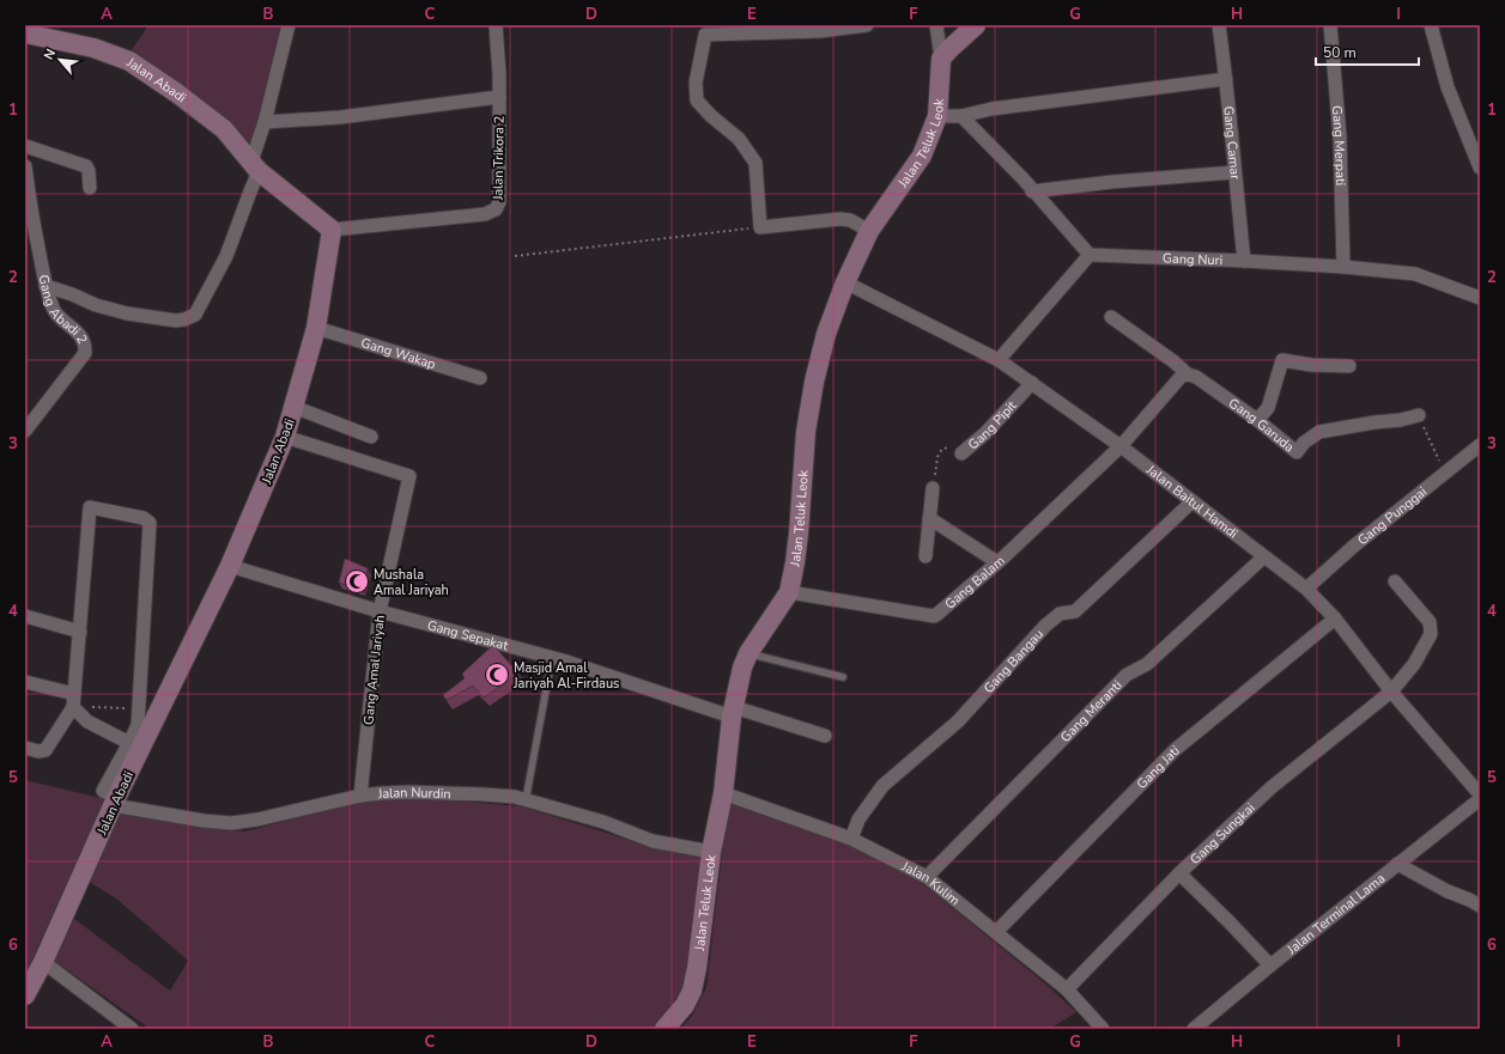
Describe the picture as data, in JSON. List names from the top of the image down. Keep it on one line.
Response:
{"streets":{"street":["Jalan Abadi","Jalan Teluk Leok","Gang Camar","Gang Merpati","Jalan Trikora 2","Gang Nuri","Gang Abadi 2","Gang Wakap","Gang Pipit","Gang Garuda","Jalan Baitul Hamdi","Gang Punggai","Gang Balam","Gang Sepakat","Gang Bangau","Gang Amal Jariyah","Gang Meranti","Gang Jati","Jalan Nurdin","Gang Sungkai","Jalan Kulim","Jalan Terminal Lama"]},"crossings":[["Jalan Abadi","Jalan Trikora 2"],["Jalan Abadi","Gang Wakap"],["Jalan Abadi","Gang Sepakat"],["Jalan Abadi","Gang Amal Jariyah"],["Jalan Abadi","Jalan Nurdin"],["Jalan Teluk Leok","Jalan Baitul Hamdi"],["Jalan Teluk Leok","Gang Balam"],["Jalan Teluk Leok","Gang Sepakat"],["Jalan Teluk Leok","Jalan Nurdin"],["Jalan Teluk Leok","Jalan Kulim"],["Gang Camar","Gang Nuri"],["Gang Merpati","Gang Nuri"],["Gang Pipit","Jalan Baitul Hamdi"],["Jalan Baitul Hamdi","Gang Punggai"],["Jalan Baitul Hamdi","Gang Balam"],["Jalan Baitul Hamdi","Gang Bangau"],["Jalan Baitul Hamdi","Gang Meranti"],["Jalan Baitul Hamdi","Gang Jati"],["Jalan Baitul Hamdi","Gang Sungkai"],["Gang Sepakat","Gang Amal Jariyah"],["Gang Bangau","Jalan Kulim"],["Gang Amal Jariyah","Jalan Nurdin"],["Gang Meranti","Jalan Kulim"],["Gang Jati","Jalan Kulim"],["Gang Sungkai","Jalan Kulim"]],"places":{"mosque":["Mushala Amal Jariyah","Masjid Amal Jariyah Al-Firdaus"]},"scale_bar":"50 m","north":"top left","grid":{"columns":["A","B","C","D","E","F","G","H","I"],"rows":["1","2","3","4","5","6"]}}
